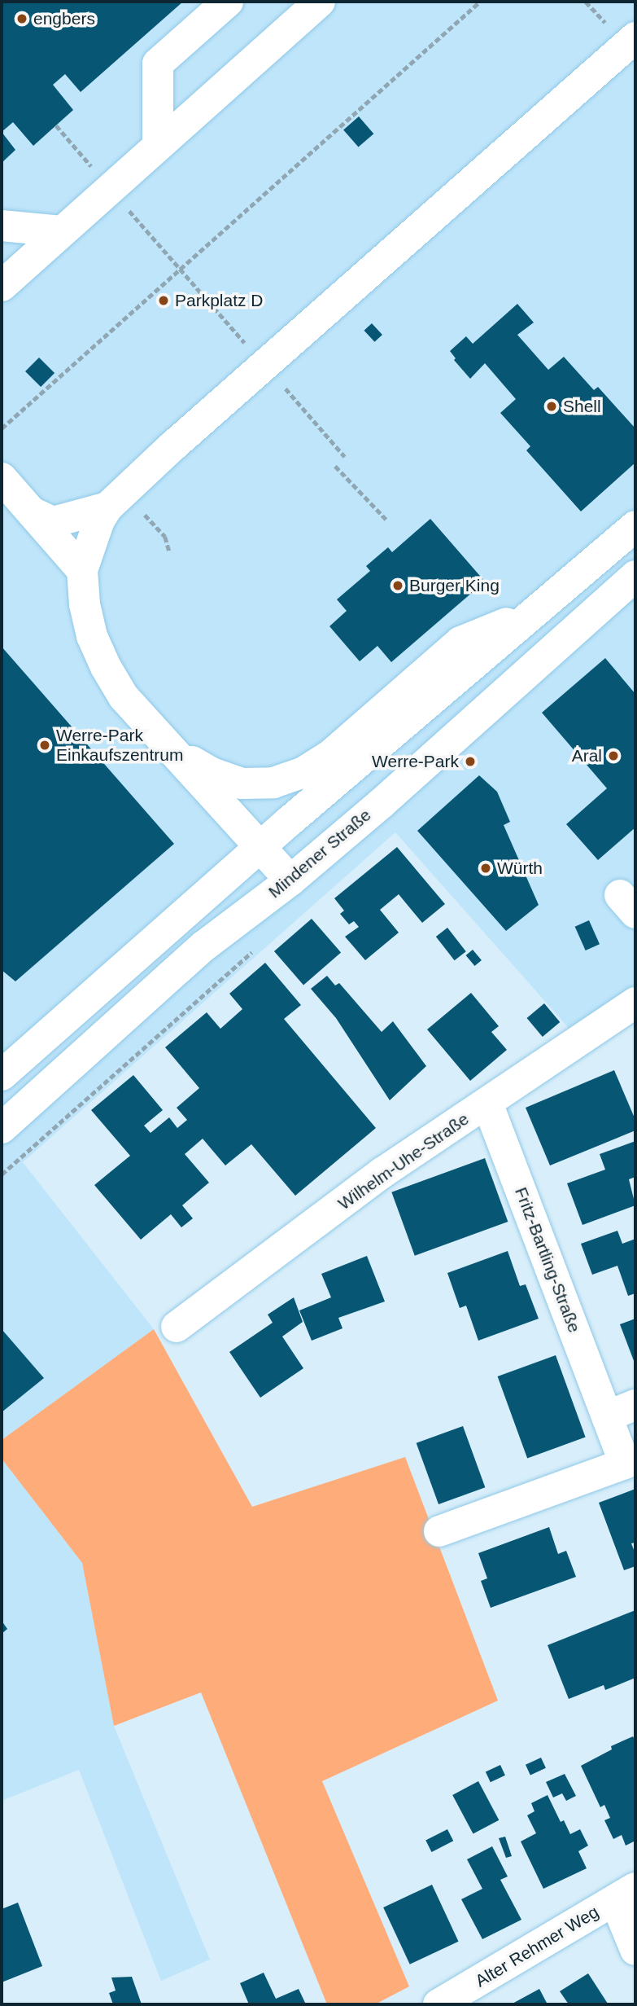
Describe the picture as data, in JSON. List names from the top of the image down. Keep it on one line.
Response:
{"streets":{"street":["Mindener Straße","Wilhelm-Uhe-Straße","Fritz-Bartling-Straße","Alter Rehmer Weg"]},"crossings":[["Wilhelm-Uhe-Straße","Fritz-Bartling-Straße"]],"places":["engbers","Parkplatz D","Shell","Burger King","Werre-Park Einkaufszentrum","Aral","Werre-Park","Würth"]}
